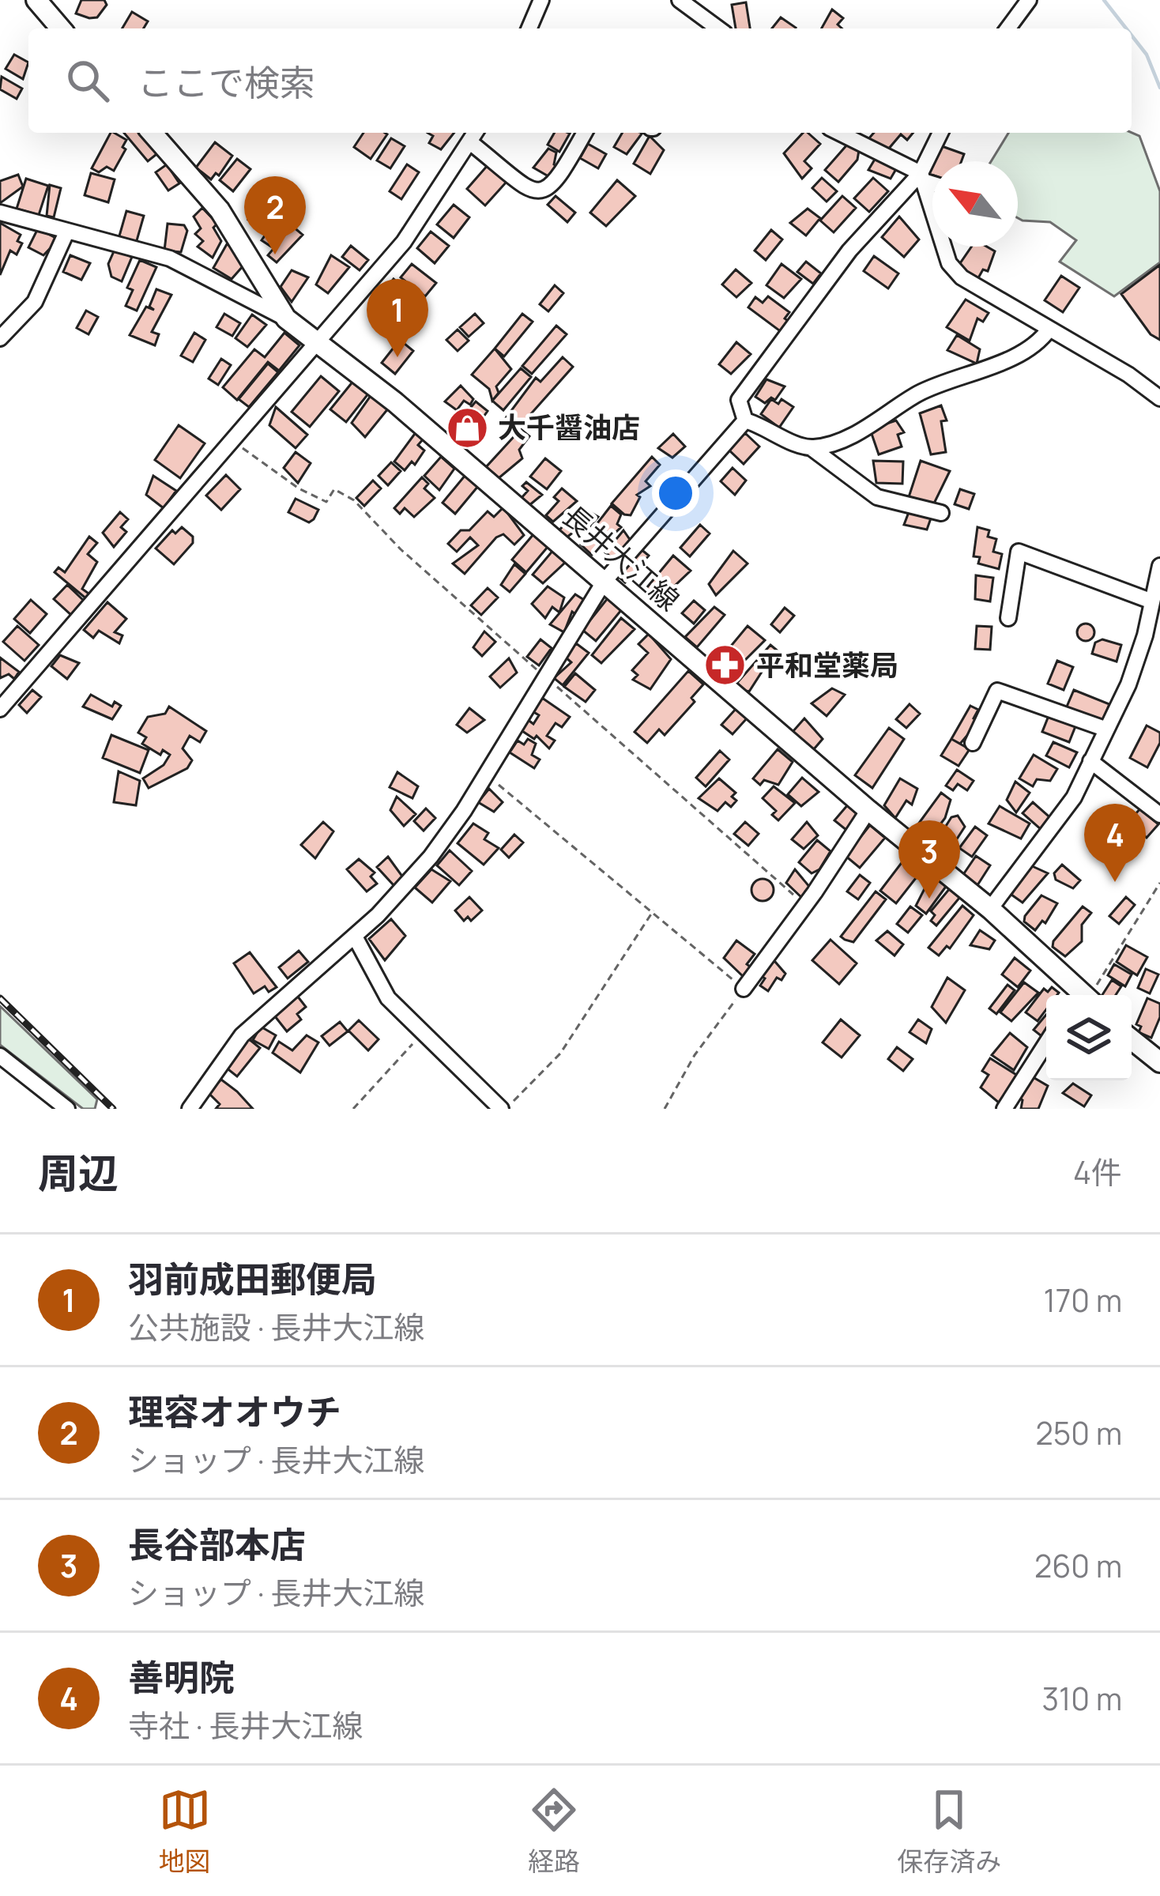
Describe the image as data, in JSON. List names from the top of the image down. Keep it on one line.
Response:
{"streets":{"main road":["長井大江線"]},"places":{"shop":["大千醤油店"],"pharmacy":["平和堂薬局"]},"north":"top left","page":{"search":"ここで検索","pins":["2","1","4","3"],"heading":["周辺","4件"],"list":[{"mark":"1","name":"羽前成田郵便局","note":"公共施設 · 長井大江線","value":"170 m"},{"mark":"2","name":"理容オオウチ","note":"ショップ · 長井大江線","value":"250 m"},{"mark":"3","name":"長谷部本店","note":"ショップ · 長井大江線","value":"260 m"},{"mark":"4","name":"善明院","note":"寺社 · 長井大江線","value":"310 m"}],"nav":["地図","経路","保存済み"]}}
